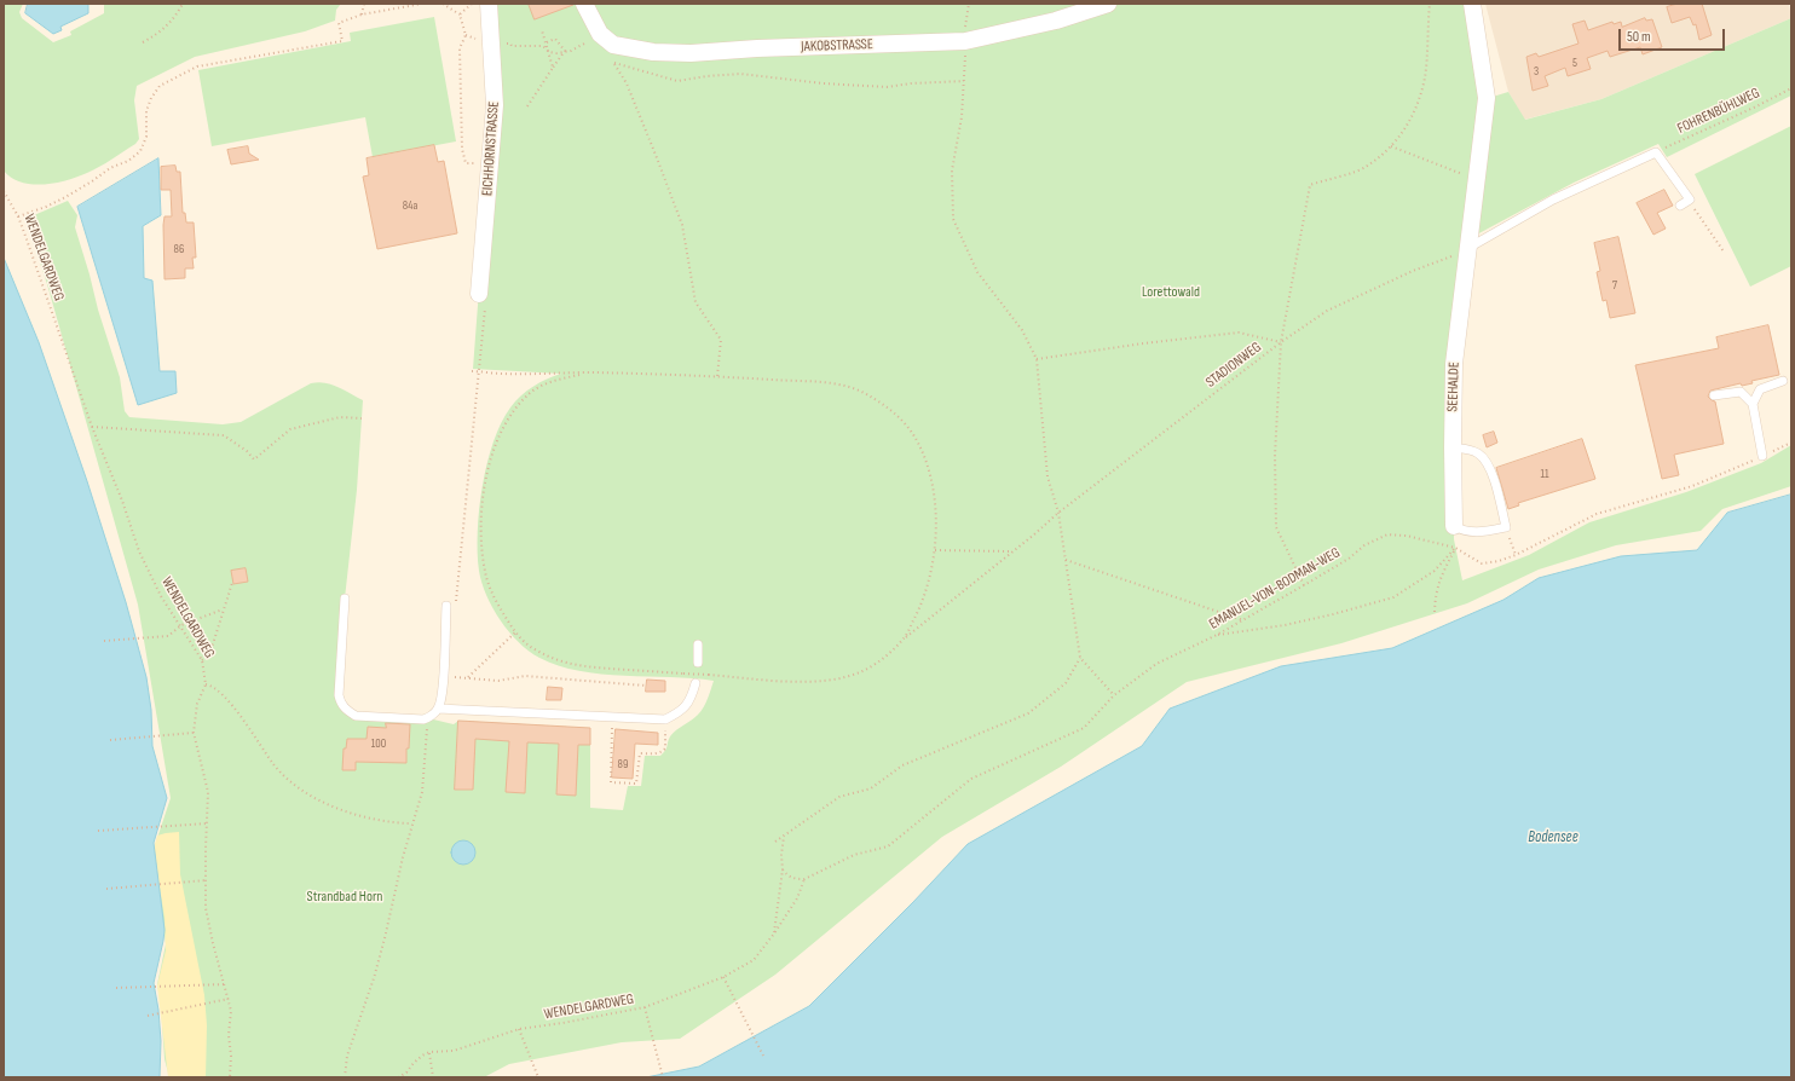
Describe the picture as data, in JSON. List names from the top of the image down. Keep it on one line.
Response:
{"streets":{"street":["JAKOBSTRASSE","EICHHORNSTRASSE","SEEHALDE"],"path":["FOHRENBÜHLWEG","WENDELGARDWEG","STADIONWEG","EMANUEL-VON-BODMAN-WEG"]},"crossings":[["WENDELGARDWEG","EMANUEL-VON-BODMAN-WEG"],["STADIONWEG","SEEHALDE"]],"water":["Bodensee"],"parks":["Lorettowald","Strandbad Horn"],"house_numbers":["5","3","84a","86","7","11","100","89"],"scale_bar":"50 m"}
